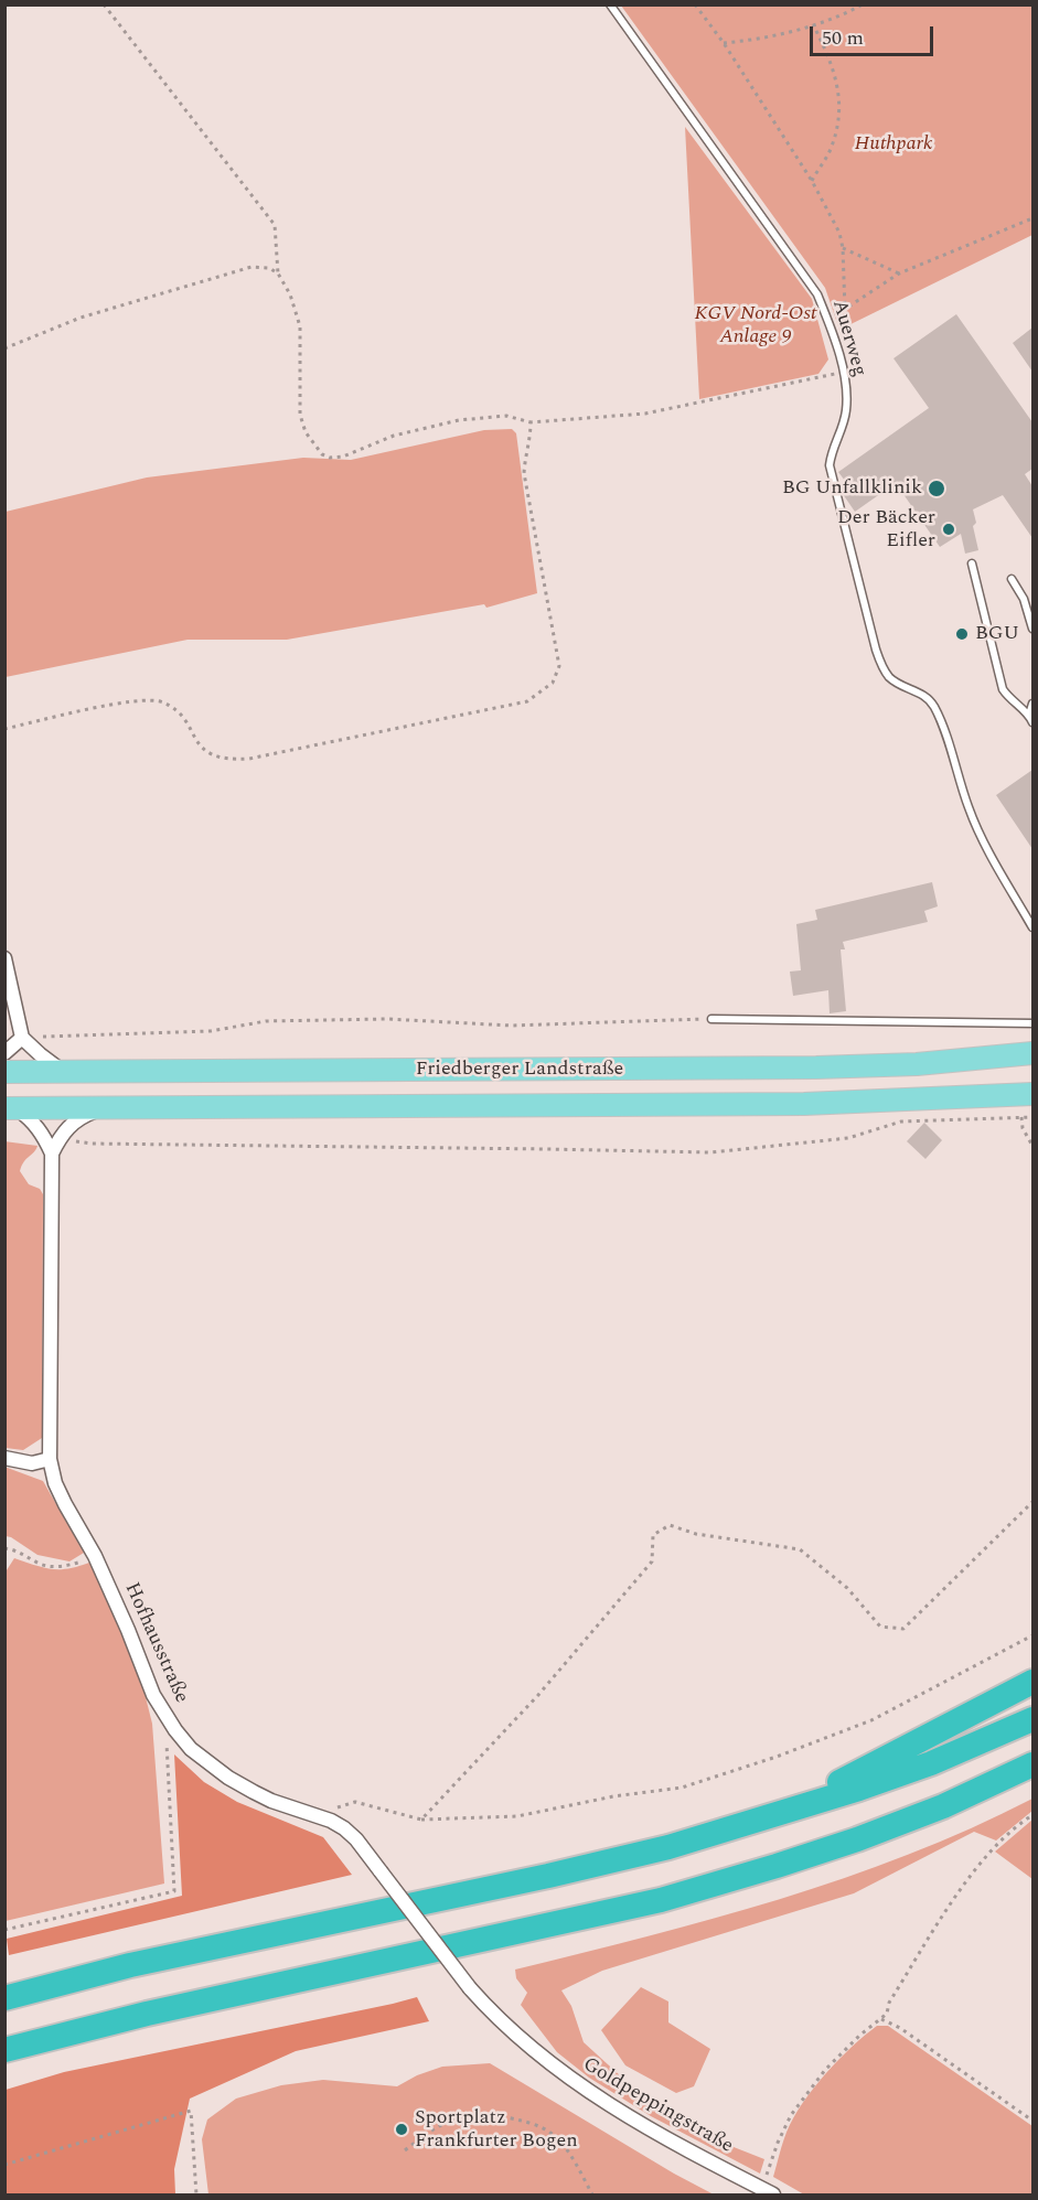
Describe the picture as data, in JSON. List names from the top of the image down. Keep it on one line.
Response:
{"streets":{"main road":["Friedberger Landstraße"],"street":["Hofhausstraße","Goldpeppingstraße"],"lane":["Auerweg"]},"crossings":[["Friedberger Landstraße","Hofhausstraße"],["Hofhausstraße","Goldpeppingstraße"]],"parks":["Huthpark","KGV Nord-Ost Anlage 9"],"places":["BG Unfallklinik","Der Bäcker Eifler","BGU","Sportplatz Frankfurter Bogen"],"scale_bar":"50 m"}
